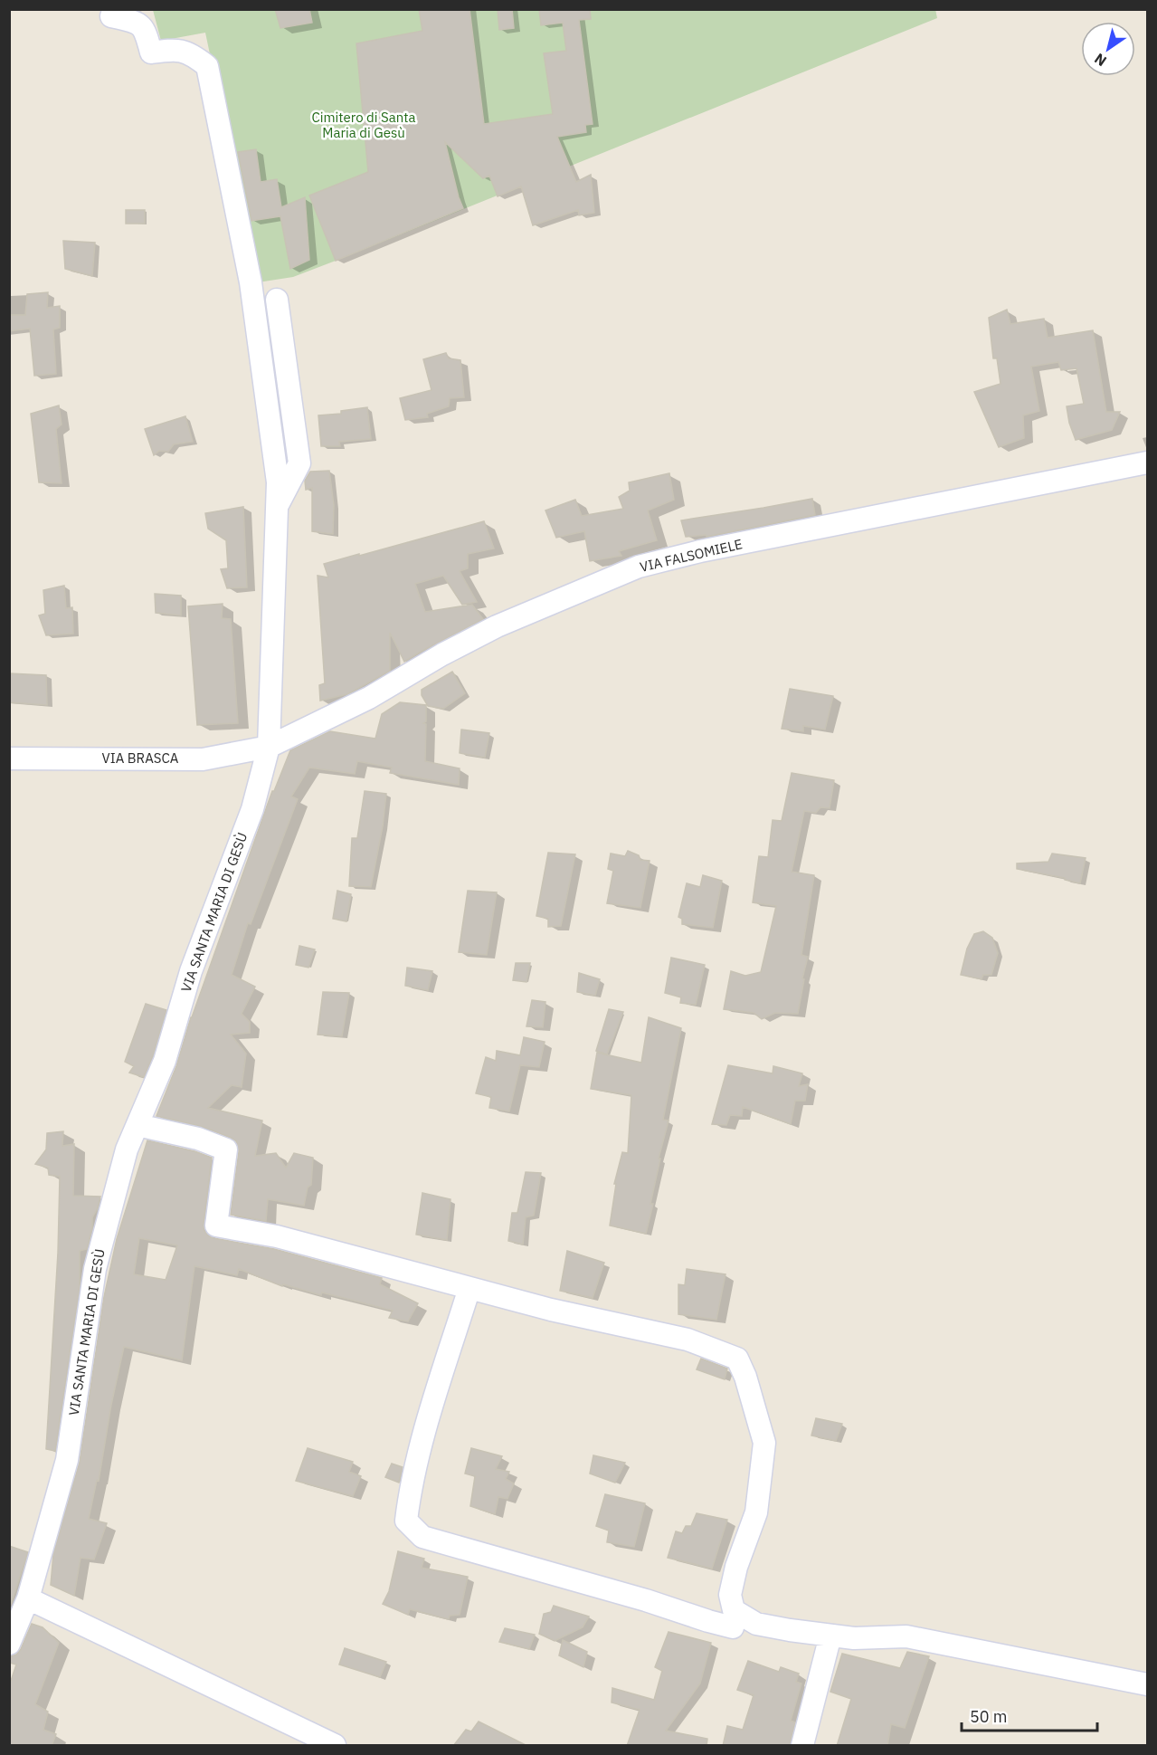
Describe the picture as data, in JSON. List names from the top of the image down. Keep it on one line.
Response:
{"streets":{"street":["VIA FALSOMIELE","VIA BRASCA","VIA SANTA MARIA DI GESÙ"]},"crossings":[["VIA FALSOMIELE","VIA BRASCA"],["VIA FALSOMIELE","VIA SANTA MARIA DI GESÙ"],["VIA BRASCA","VIA SANTA MARIA DI GESÙ"]],"parks":["Cimitero di Santa Maria di Gesù"],"scale_bar":"50 m","north":"bottom left"}
